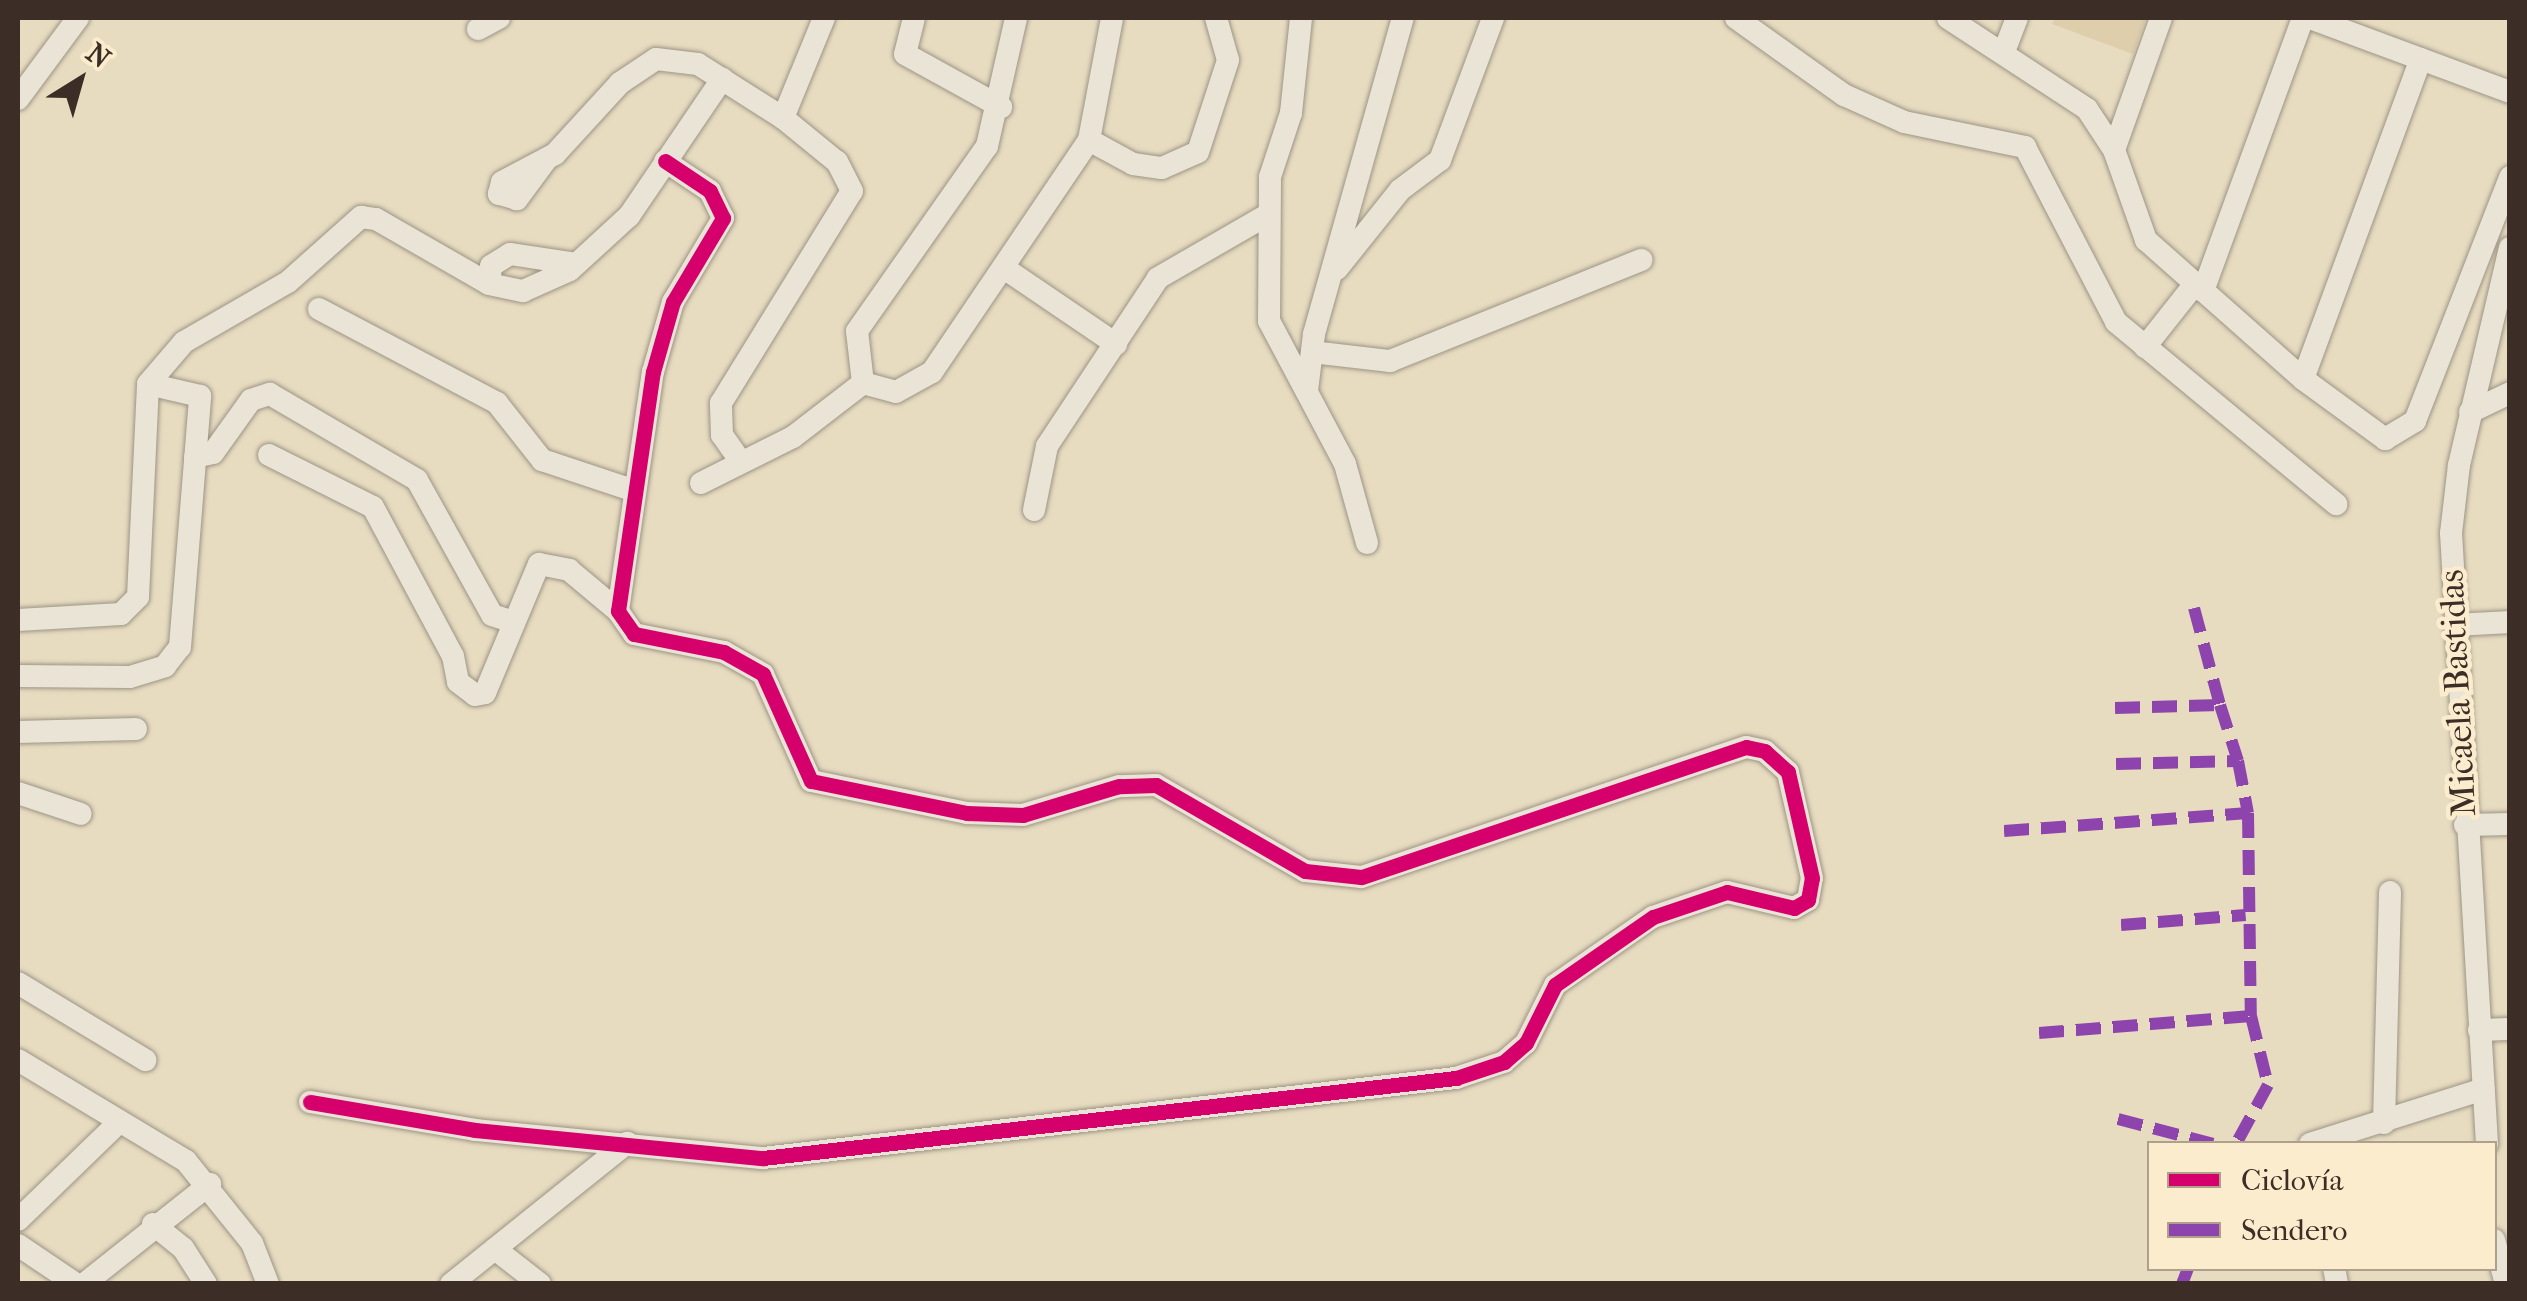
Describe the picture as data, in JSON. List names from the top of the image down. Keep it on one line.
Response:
{"streets":{"street":["Micaela Bastidas"]},"legend":["Ciclovía","Sendero"],"north":"top right"}
